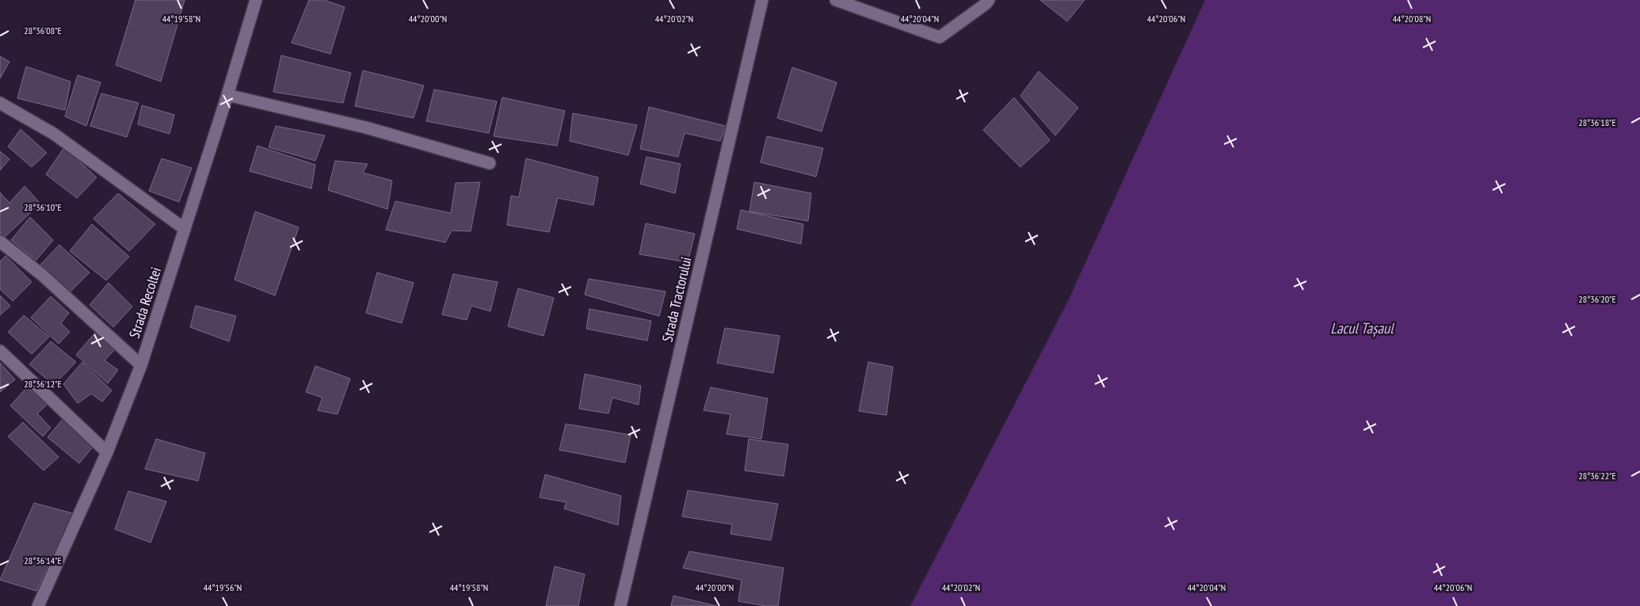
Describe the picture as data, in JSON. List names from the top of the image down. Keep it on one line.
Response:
{"streets":{"street":["Strada Tractorului","Strada Recoltei"]},"water":["Lacul Tașaul"],"coordinates":["44°19'58\"N","44°20'00\"N","44°20'02\"N","44°20'04\"N","44°20'06\"N","44°20'08\"N","28°36'08\"E","28°36'18\"E","28°36'10\"E","28°36'20\"E","28°36'12\"E","28°36'22\"E","28°36'14\"E","44°19'56\"N"]}
